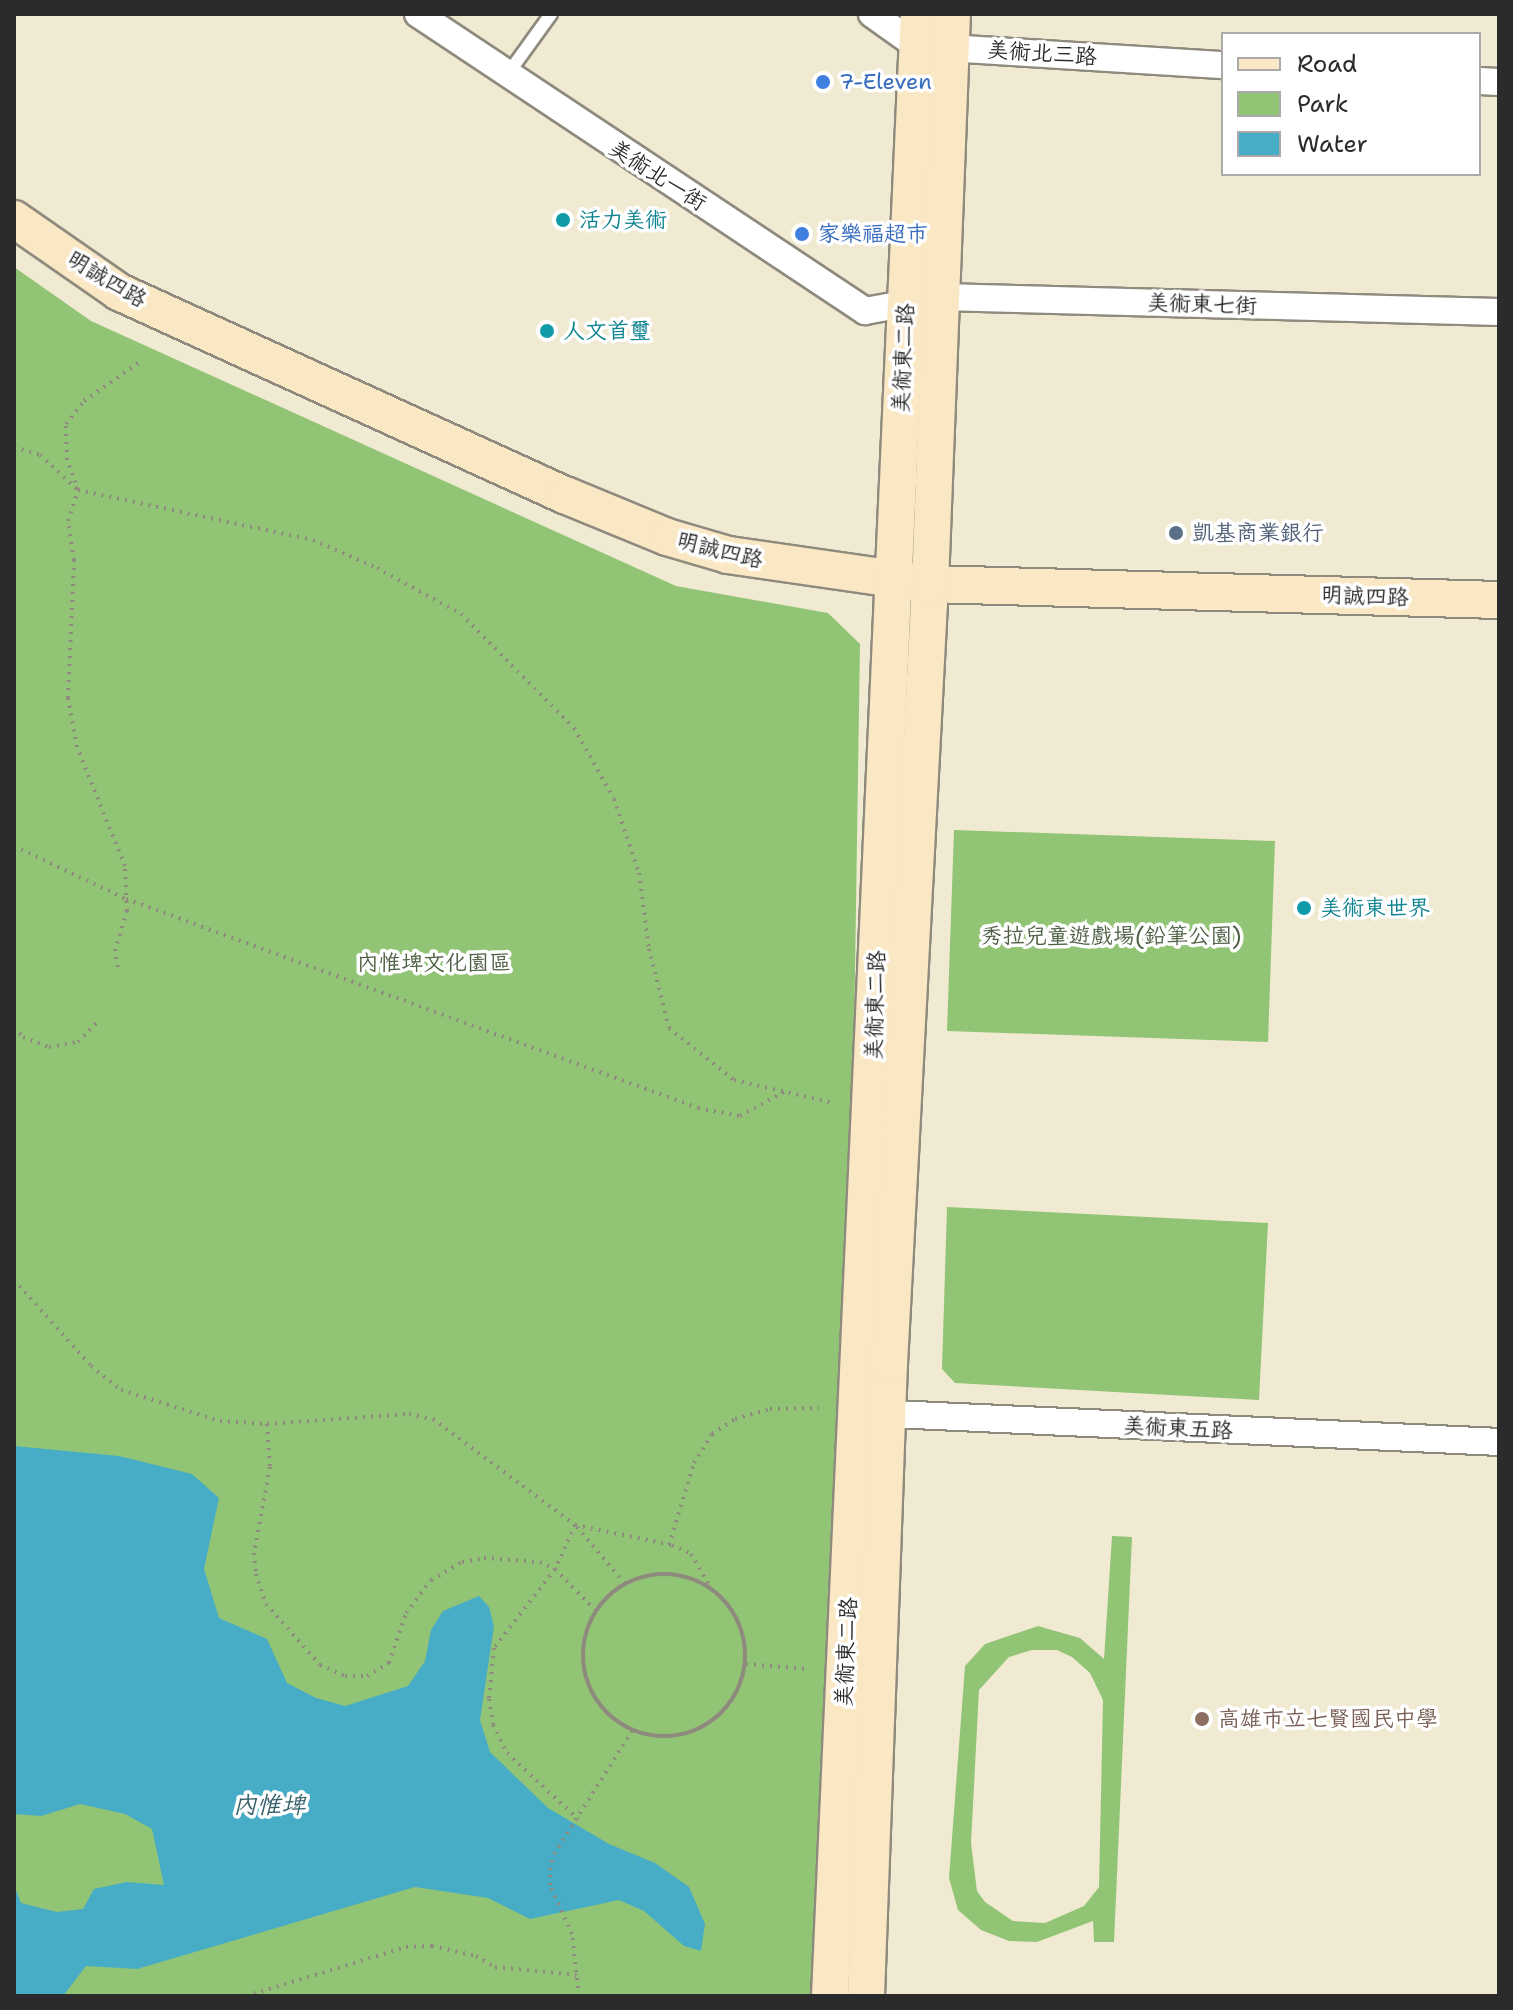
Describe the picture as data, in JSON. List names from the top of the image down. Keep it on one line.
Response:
{"streets":{"street":["美術北三路","美術北一街","明誠四路","美術東七街","美術東二路","美術東五路"]},"crossings":[["美術北三路","美術東二路"],["美術北一街","美術東七街"],["美術北一街","美術東二路"],["明誠四路","美術東二路"],["美術東七街","美術東二路"],["美術東二路","美術東五路"]],"water":["內惟埤"],"parks":["秀拉兒童遊戲場(鉛筆公園)","內惟埤文化園區"],"places":["7-Eleven","活力美術","家樂福超市","人文首璽","凱基商業銀行","美術東世界","高雄市立七賢國民中學"],"legend":["Road","Park","Water"]}
